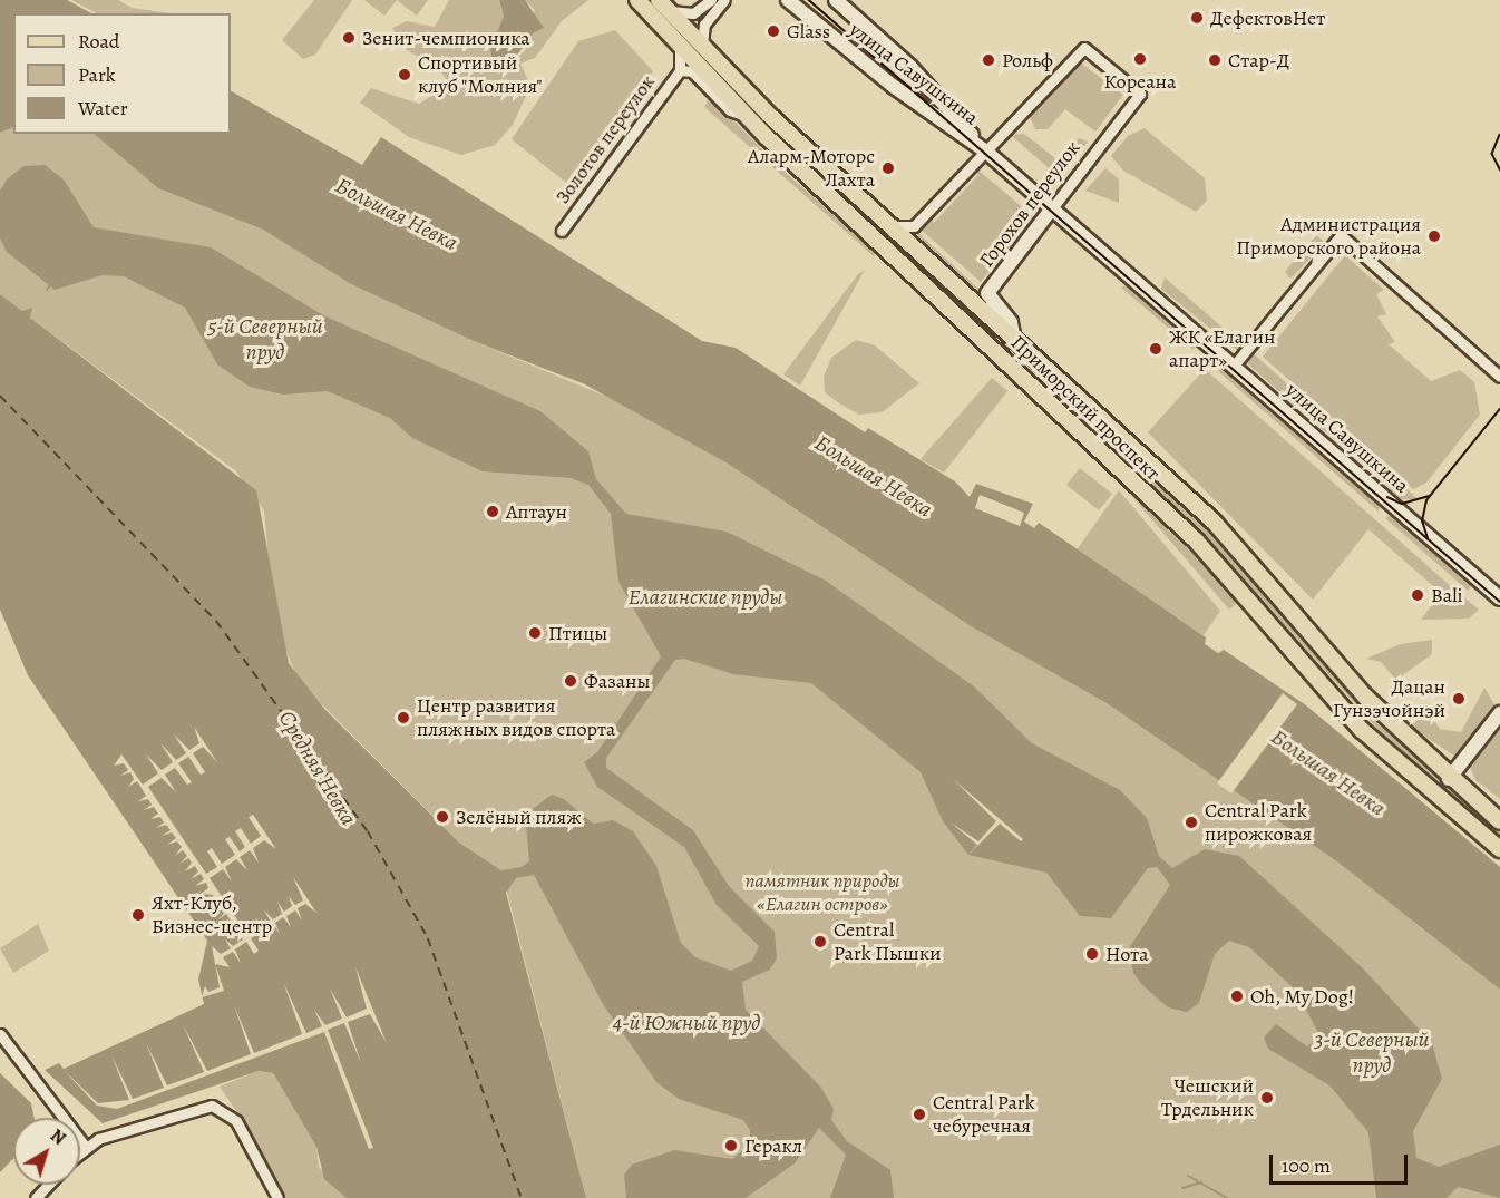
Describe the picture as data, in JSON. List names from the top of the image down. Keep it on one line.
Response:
{"streets":{"main road":["улица Савушкина","Горохов переулок","Приморский проспект"],"street":["Золотов переулок"]},"crossings":[["улица Савушкина","Горохов переулок"],["Золотов переулок","Приморский проспект"],["Горохов переулок","Приморский проспект"]],"water":["Большая Невка","5-й Северный пруд","Елагинские пруды","Средняя Невка","4-й Южный пруд","3-й Северный пруд"],"parks":["памятник природы «Елагин остров»"],"places":["ДефектовНет","Glass","Зенит-чемпионика","Кореана","Рольф","Стар-Д","Спортивый клуб \"Молния\"","Аларм-Моторс Лахта","Администрация Приморского района","ЖК «Елагин апарт»","Аптаун","Bali","Птицы","Фазаны","Дацан Гунзэчойнэй","Центр развития пляжных видов спорта","Зелёный пляж","Central Park пирожковая","Яхт-Клуб, Бизнес-центр","Central Park Пышки","Нота","Oh, My Dog!","Чешский Трдельник","Central Park чебуречная","Геракл"],"legend":["Road","Park","Water"],"scale_bar":"100 m","north":"top right"}
